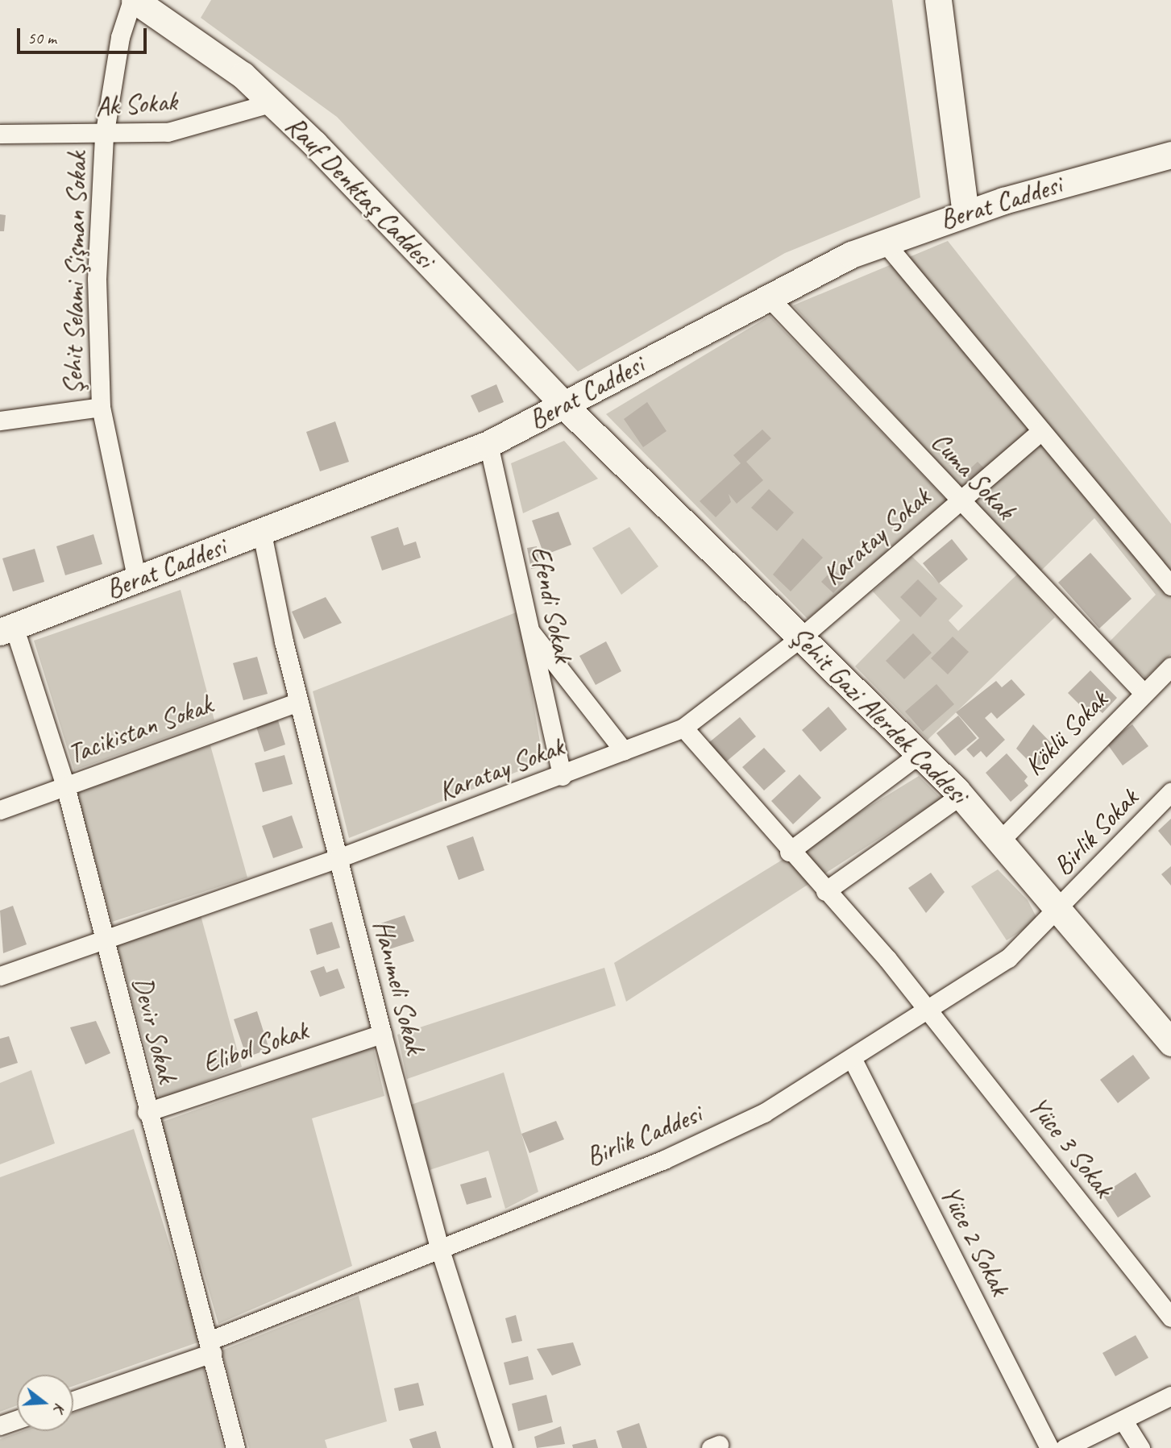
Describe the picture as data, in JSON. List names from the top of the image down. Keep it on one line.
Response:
{"streets":{"street":["Ak Sokak","Rauf Denktaş Caddesi","Berat Caddesi","Şehit Selami Şişman Sokak","Cuma Sokak","Karatay Sokak","Efendi Sokak","Şehit Gazi Alerdek Caddesi","Tacikistan Sokak","Köklü Sokak","Birlik Sokak","Hanımeli Sokak","Devir Sokak","Elibol Sokak","Birlik Caddesi","Yüce 3 Sokak","Yüce 2 Sokak"]},"crossings":[["Ak Sokak","Rauf Denktaş Caddesi"],["Ak Sokak","Şehit Selami Şişman Sokak"],["Rauf Denktaş Caddesi","Berat Caddesi"],["Rauf Denktaş Caddesi","Şehit Selami Şişman Sokak"],["Rauf Denktaş Caddesi","Şehit Gazi Alerdek Caddesi"],["Berat Caddesi","Şehit Selami Şişman Sokak"],["Berat Caddesi","Cuma Sokak"],["Berat Caddesi","Efendi Sokak"],["Berat Caddesi","Şehit Gazi Alerdek Caddesi"],["Berat Caddesi","Hanımeli Sokak"],["Berat Caddesi","Devir Sokak"],["Cuma Sokak","Karatay Sokak"],["Cuma Sokak","Köklü Sokak"],["Karatay Sokak","Efendi Sokak"],["Karatay Sokak","Şehit Gazi Alerdek Caddesi"],["Karatay Sokak","Hanımeli Sokak"],["Karatay Sokak","Devir Sokak"],["Karatay Sokak","Yüce 3 Sokak"],["Şehit Gazi Alerdek Caddesi","Köklü Sokak"],["Şehit Gazi Alerdek Caddesi","Birlik Sokak"],["Şehit Gazi Alerdek Caddesi","Birlik Caddesi"],["Tacikistan Sokak","Hanımeli Sokak"],["Tacikistan Sokak","Devir Sokak"],["Birlik Sokak","Birlik Caddesi"],["Hanımeli Sokak","Elibol Sokak"],["Hanımeli Sokak","Birlik Caddesi"],["Devir Sokak","Elibol Sokak"],["Devir Sokak","Birlik Caddesi"],["Birlik Caddesi","Yüce 3 Sokak"],["Birlik Caddesi","Yüce 2 Sokak"]],"scale_bar":"50 m","north":"right"}
